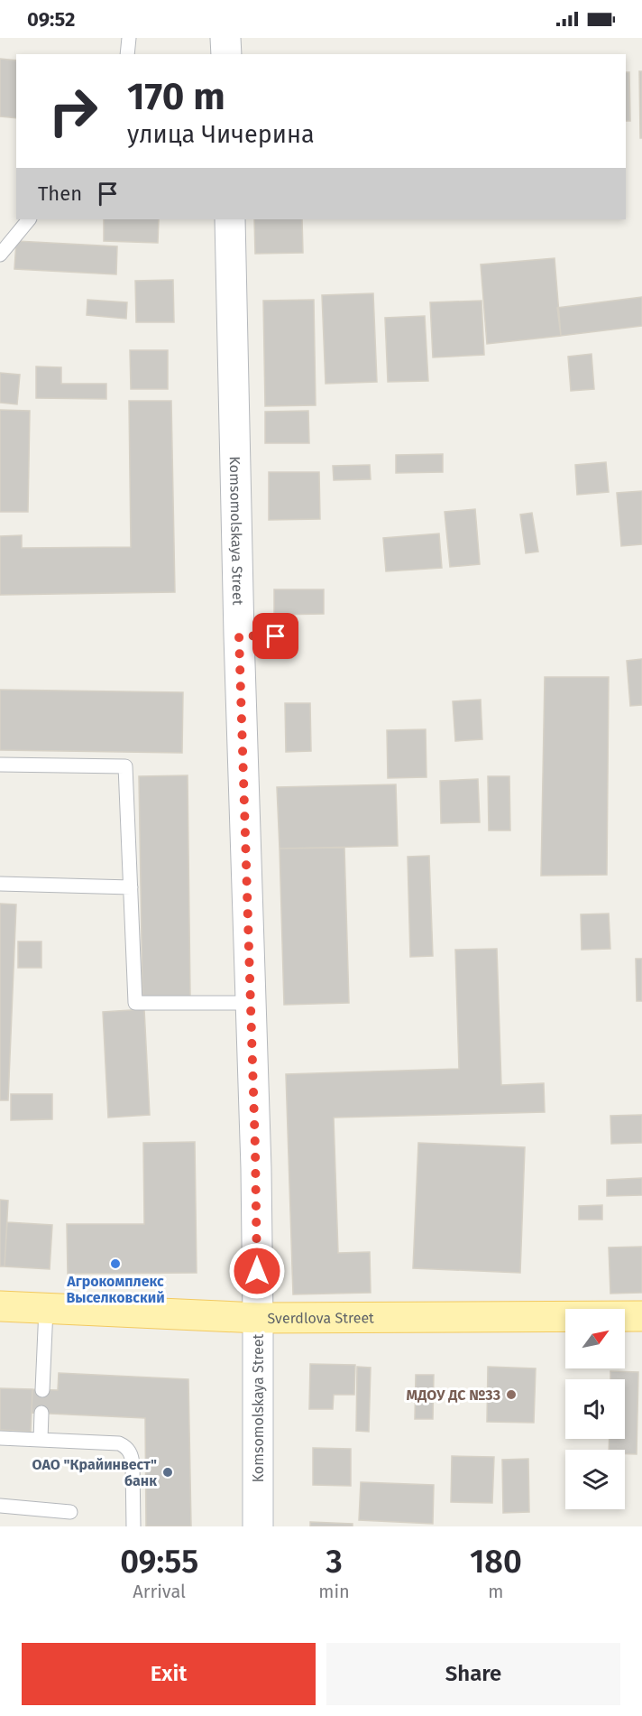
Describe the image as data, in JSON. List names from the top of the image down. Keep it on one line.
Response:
{"streets":{"main road":["Sverdlova Street"],"street":["Komsomolskaya Street"]},"crossings":[["Komsomolskaya Street","Sverdlova Street"]],"places":["Агрокомплекс Выселковский","МДОУ ДС №33","ОАО \"Крайинвест\" банк"],"north":"top right","page":{"status":"09:52","turn":["170 m","улица Чичерина"],"then":"Then","eta":["09:55","Arrival","3","min","180","m"],"buttons":["Exit","Share"]}}
